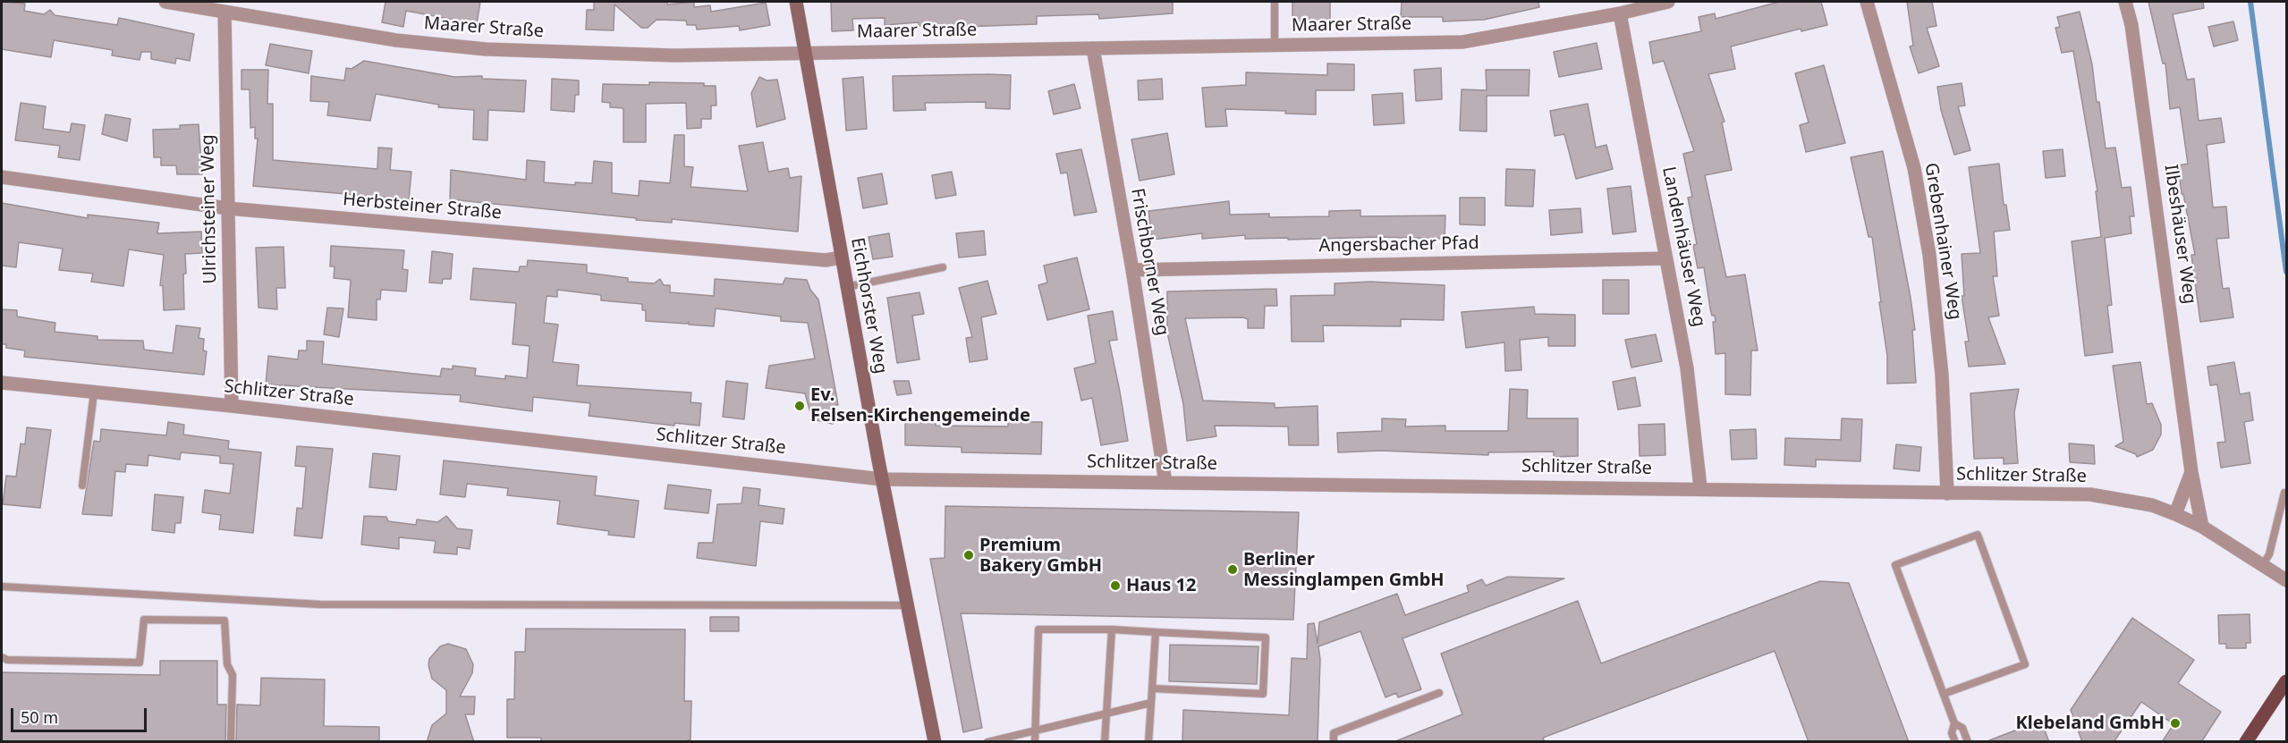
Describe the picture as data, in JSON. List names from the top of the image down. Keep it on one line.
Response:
{"streets":{"main road":["Eichhorster Weg"],"street":["Maarer Straße","Herbsteiner Straße","Ulrichsteiner Weg","Ilbeshäuser Weg","Grebenhainer Weg","Angersbacher Pfad","Landenhäuser Weg","Frischborner Weg","Schlitzer Straße"]},"crossings":[["Maarer Straße","Ulrichsteiner Weg"],["Maarer Straße","Landenhäuser Weg"],["Maarer Straße","Frischborner Weg"],["Maarer Straße","Eichhorster Weg"],["Herbsteiner Straße","Ulrichsteiner Weg"],["Herbsteiner Straße","Eichhorster Weg"],["Ulrichsteiner Weg","Schlitzer Straße"],["Ilbeshäuser Weg","Schlitzer Straße"],["Grebenhainer Weg","Schlitzer Straße"],["Angersbacher Pfad","Landenhäuser Weg"],["Angersbacher Pfad","Frischborner Weg"],["Landenhäuser Weg","Schlitzer Straße"],["Frischborner Weg","Schlitzer Straße"],["Eichhorster Weg","Schlitzer Straße"]],"places":["Ev. Felsen-Kirchengemeinde","Premium Bakery GmbH","Berliner Messinglampen GmbH","Haus 12","Klebeland GmbH"],"scale_bar":"50 m"}
